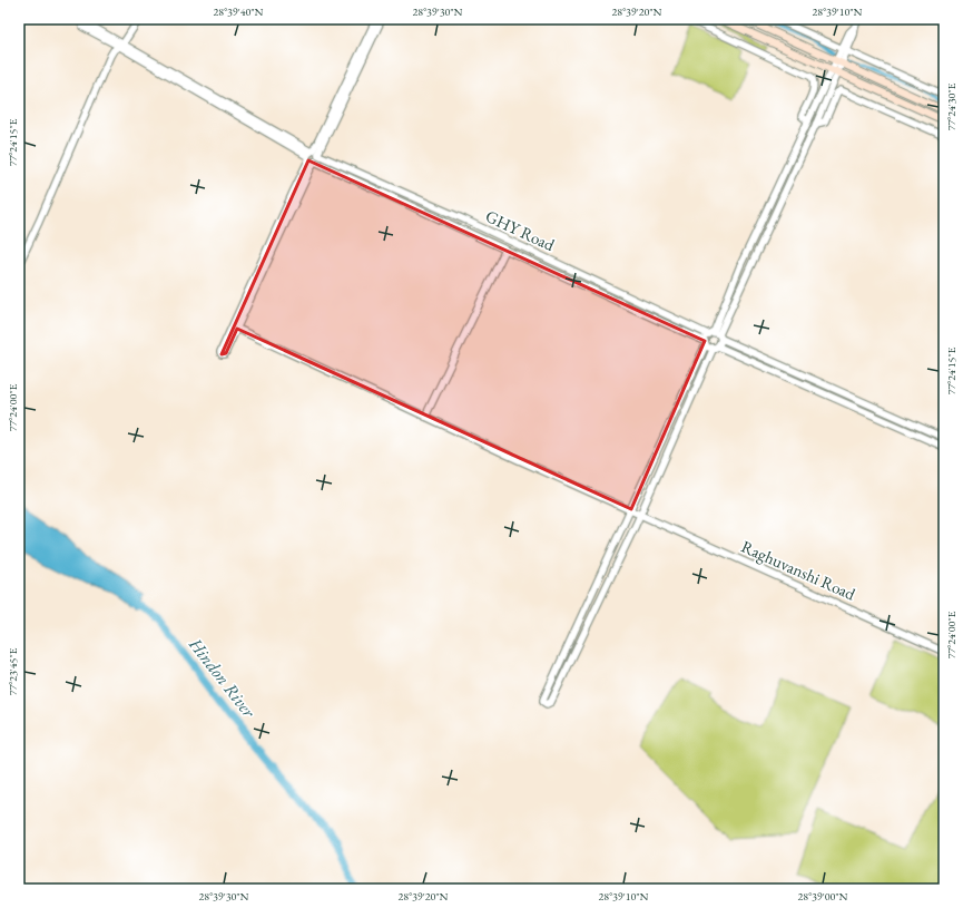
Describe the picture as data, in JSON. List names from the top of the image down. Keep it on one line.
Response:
{"streets":{"street":["GHY Road","Raghuvanshi Road"]},"water":["Hindon River"],"coordinates":["28°39'40\"N","28°39'30\"N","28°39'20\"N","28°39'10\"N","77°24'30\"E","77°24'15\"E","77°24'00\"E","77°23'45\"E","28°39'00\"N"]}
